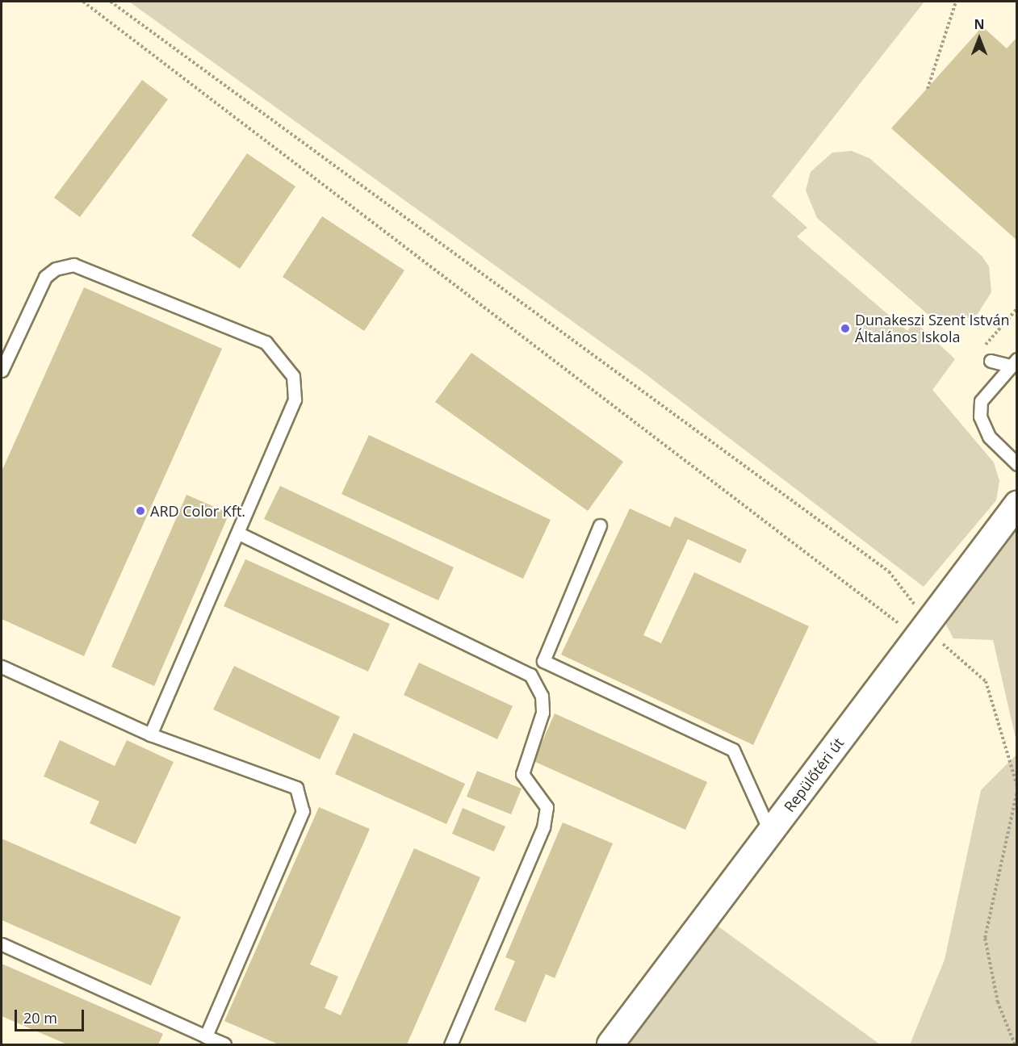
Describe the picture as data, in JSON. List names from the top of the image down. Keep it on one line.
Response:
{"streets":{"street":["Repülőtéri út"]},"places":["Dunakeszi Szent István Általános Iskola","ARD Color Kft."],"scale_bar":"20 m","north":"top"}
